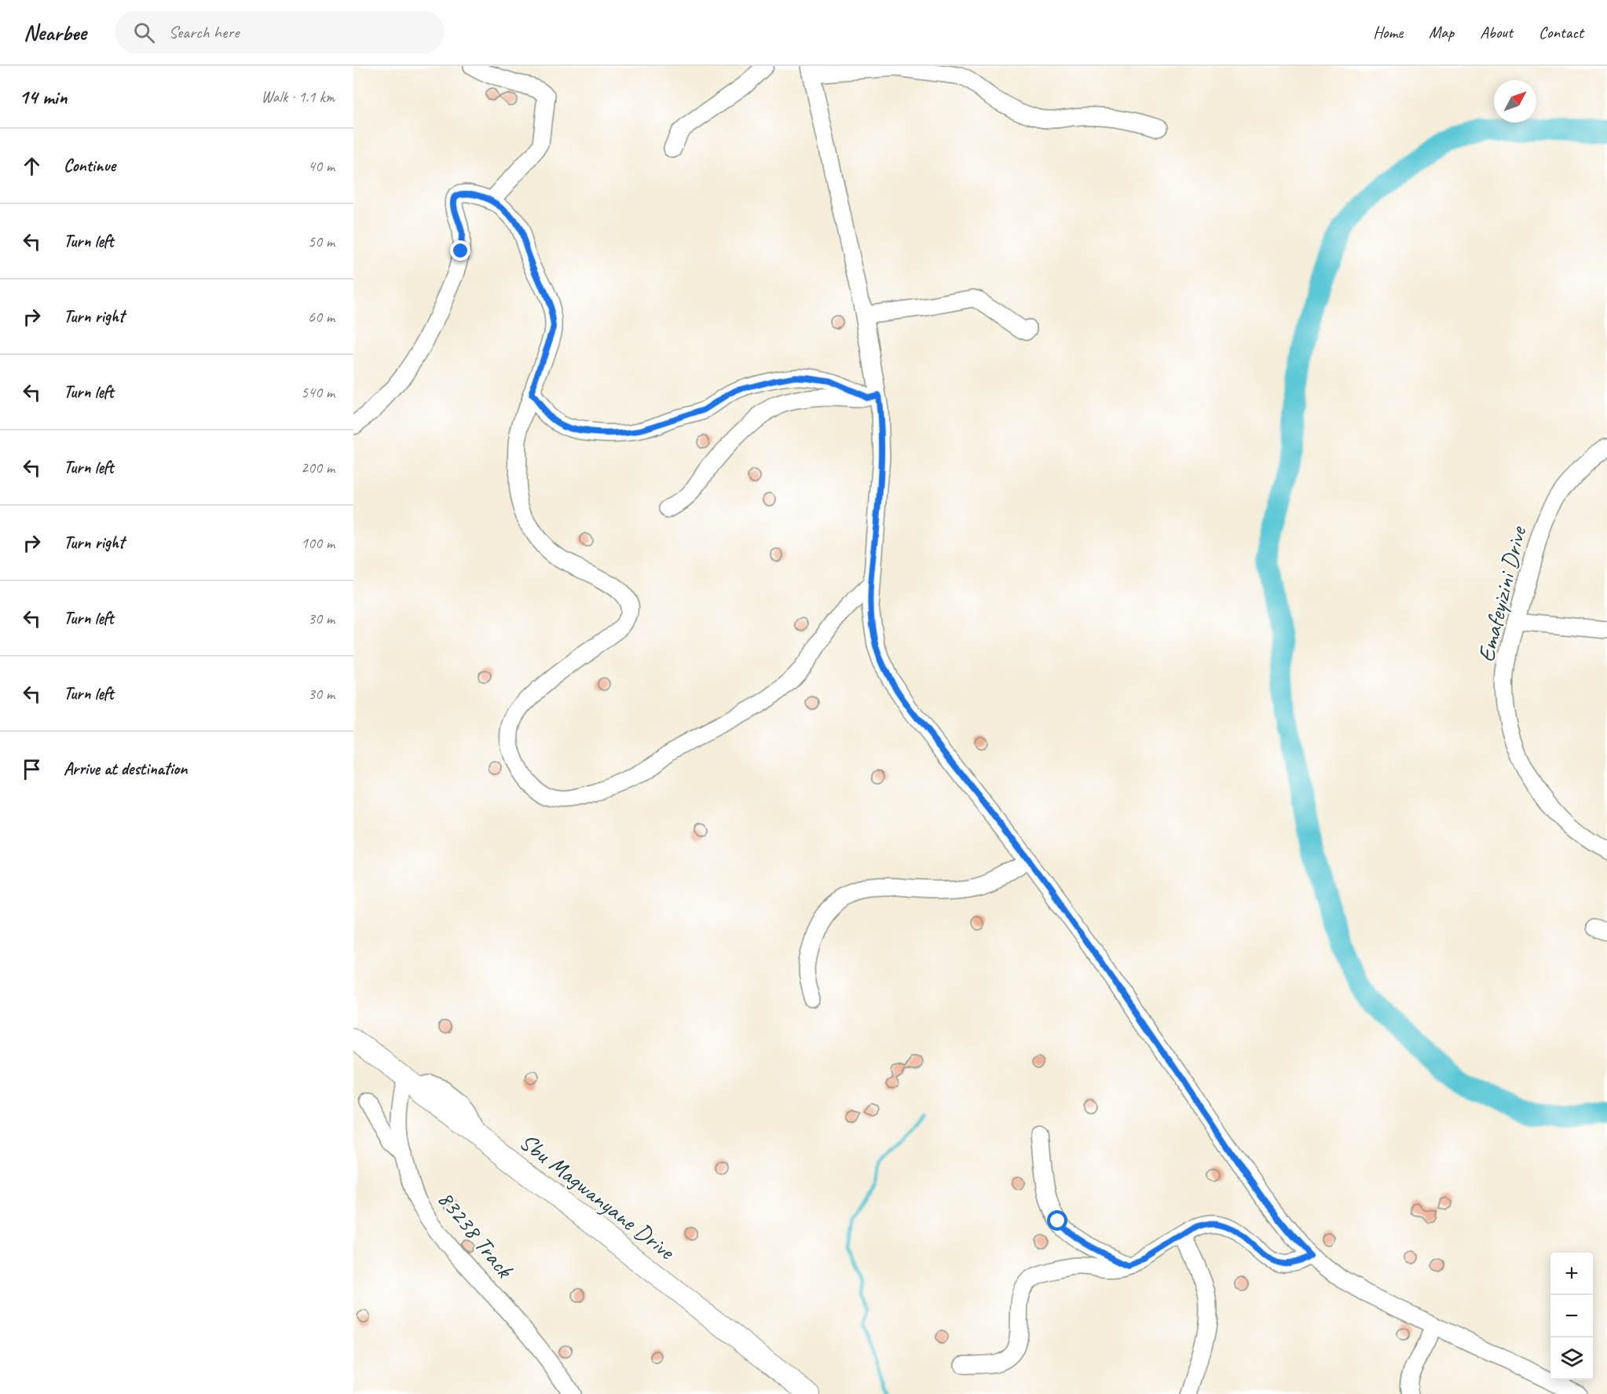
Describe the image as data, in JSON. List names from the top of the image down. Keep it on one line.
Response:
{"streets":{"main road":["Sbu Magwanyane Drive"],"street":["Emafeyizini Drive","83238 Track"]},"crossings":[["Sbu Magwanyane Drive","83238 Track"]],"north":"top right","page":{"header":"Nearbee","search":"Search here","nav":["Home","Map","About","Contact"],"heading":["14 min","Walk · 1.1 km"],"list":[["Continue","40 m"],["Turn left","50 m"],["Turn right","60 m"],["Turn left","540 m"],["Turn left","200 m"],["Turn right","100 m"],["Turn left","30 m"],["Turn left","30 m"],"Arrive at destination"],"map_buttons":["+","−"]}}
